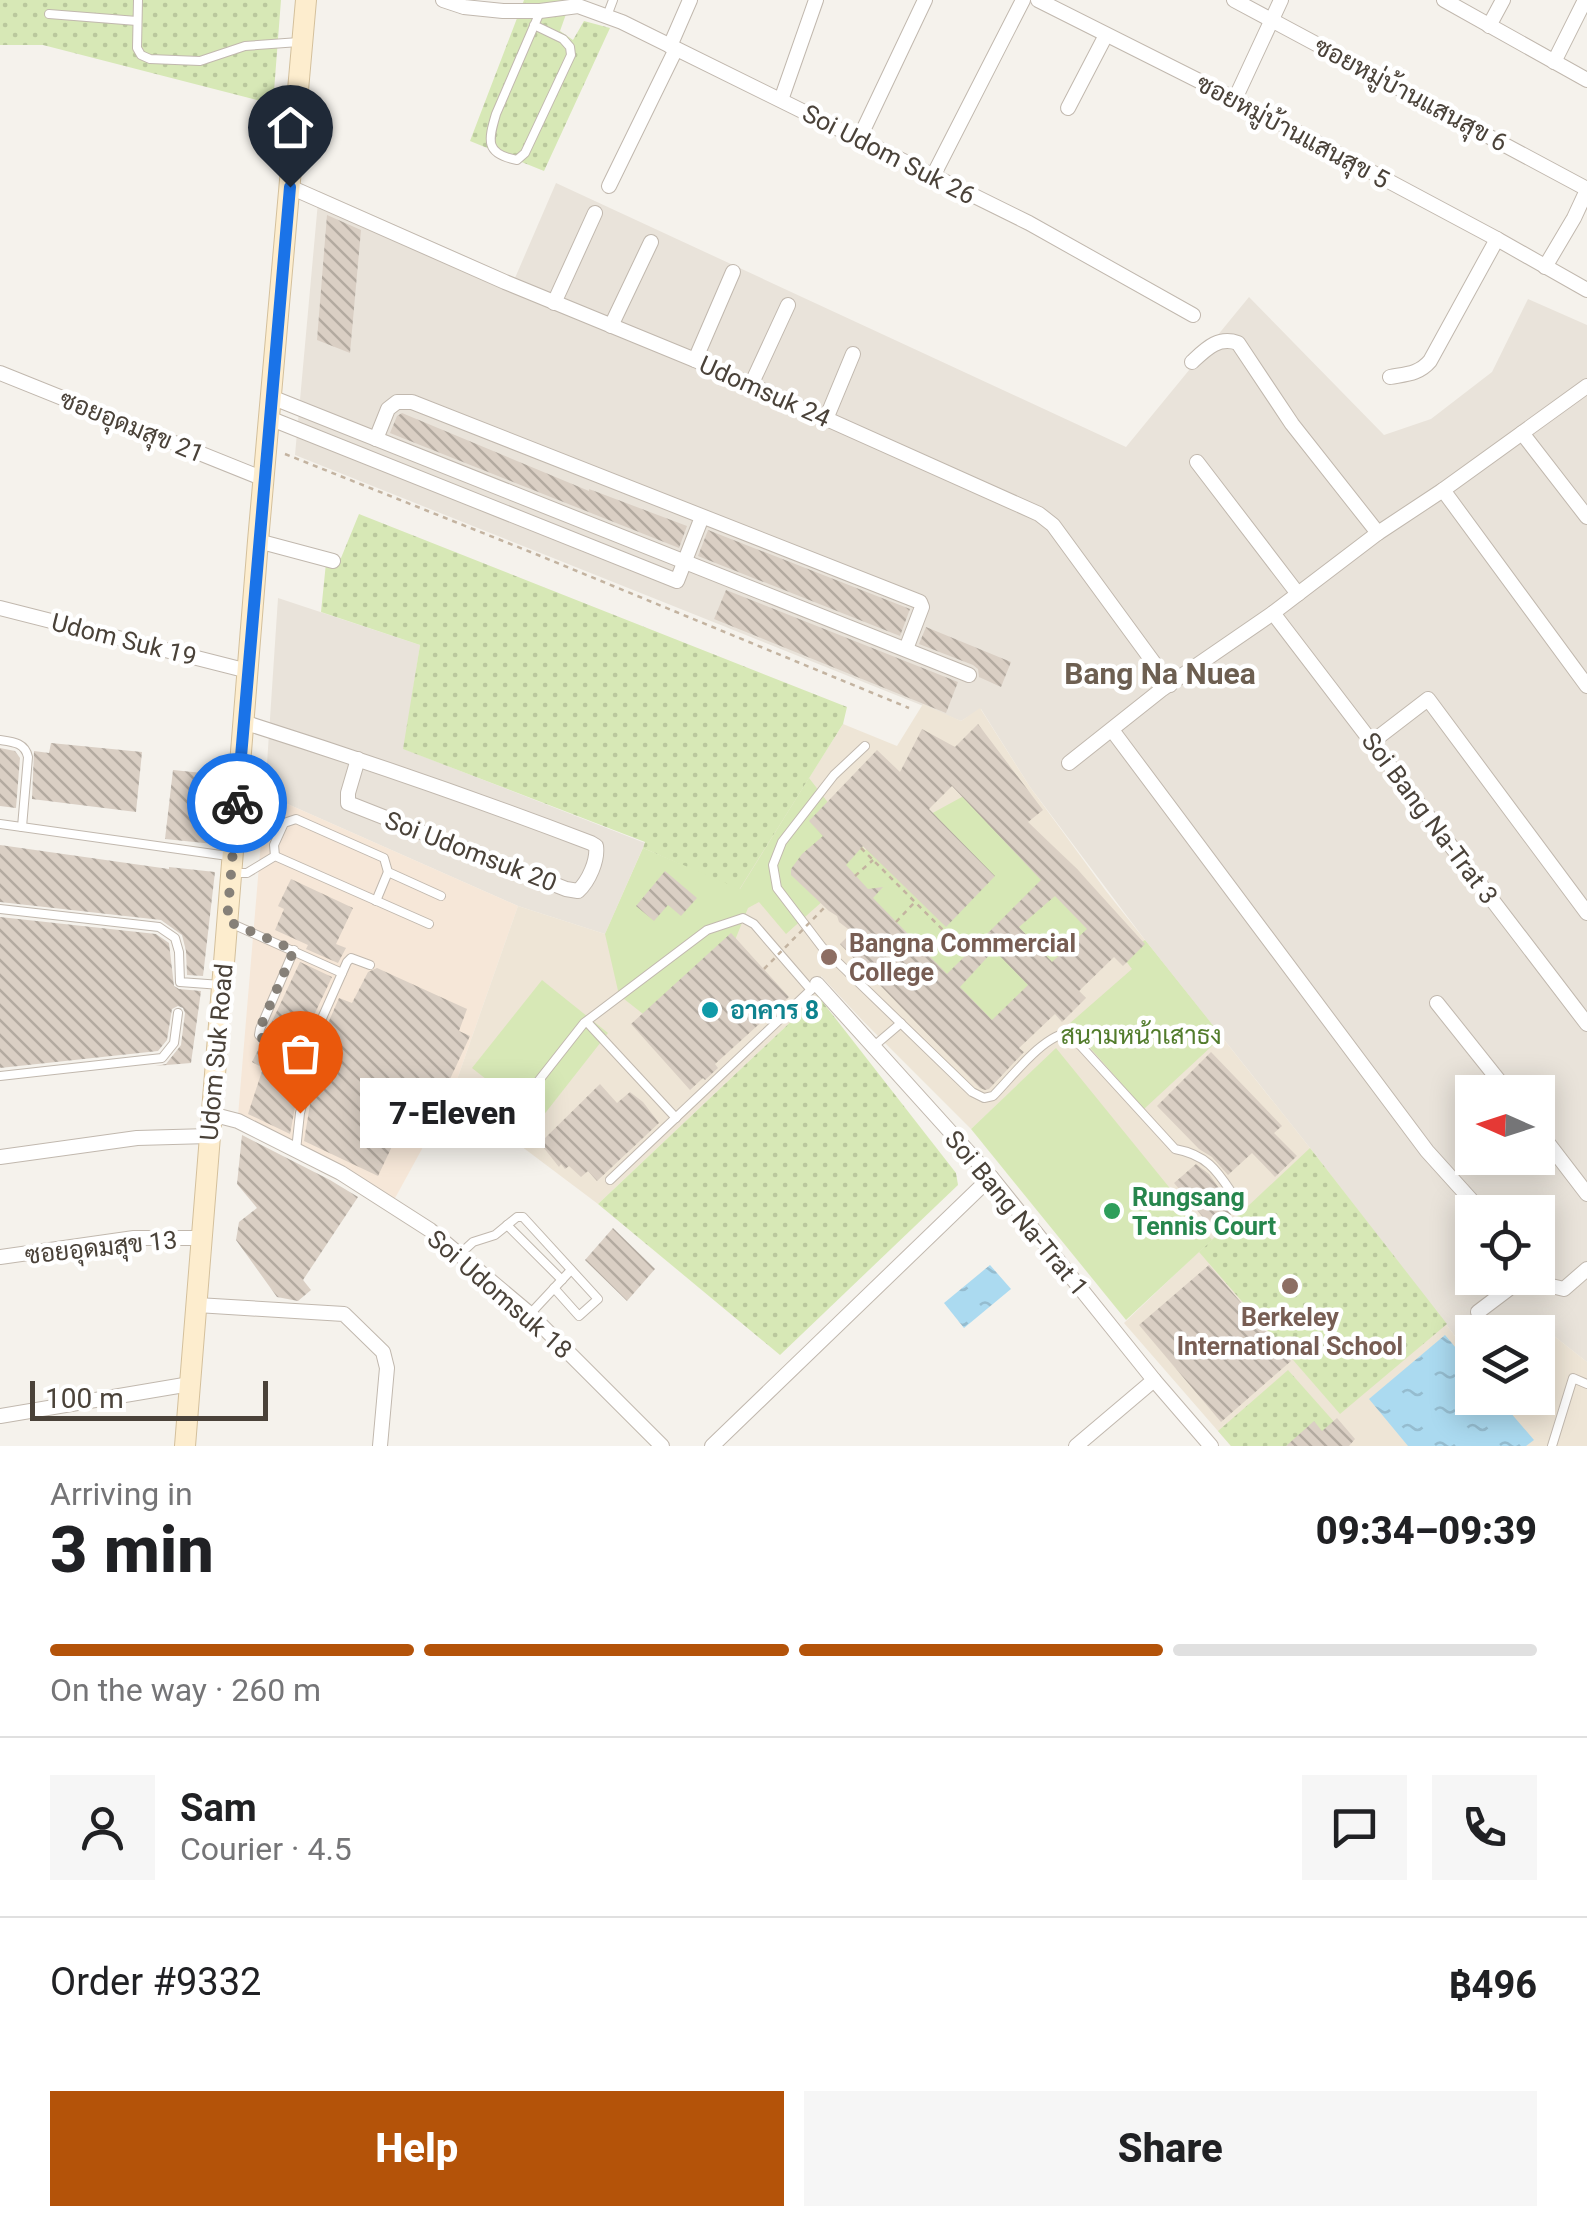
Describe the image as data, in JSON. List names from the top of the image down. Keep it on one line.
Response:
{"streets":{"main road":["Udom Suk Road"],"street":["ซอยหมู่บ้านแสนสุข 6","ซอยหมู่บ้านแสนสุข 5","Soi Udom Suk 26","Udomsuk 24","ซอยอุดมสุข 21","Udom Suk 19","Soi Bang Na-Trat 3","Soi Udomsuk 20","Soi Bang Na-Trat 1","ซอยอุดมสุข 13","Soi Udomsuk 18"]},"crossings":[["ซอยหมู่บ้านแสนสุข 6","ซอยหมู่บ้านแสนสุข 5"],["Udomsuk 24","Udom Suk Road"],["ซอยอุดมสุข 21","Udom Suk Road"],["Udom Suk 19","Udom Suk Road"],["Soi Udomsuk 20","Udom Suk Road"],["Udom Suk Road","ซอยอุดมสุข 13"],["Udom Suk Road","Soi Udomsuk 18"]],"districts":["Bang Na Nuea"],"parks":["สนามหน้าเสาธง"],"places":["Bangna Commercial College","อาคาร 8","7-Eleven","Rungsang Tennis Court","Berkeley International School"],"scale_bar":"100 m","north":"left","page":{"bubble":"7-Eleven","scale":"100 m","heading":["3 min","Arriving in","09:34–09:39"],"panel":["Sam","Courier · 4.5","Order #9332","฿496"],"bar":"On the way · 260 m","buttons":["Help","Share"]}}
